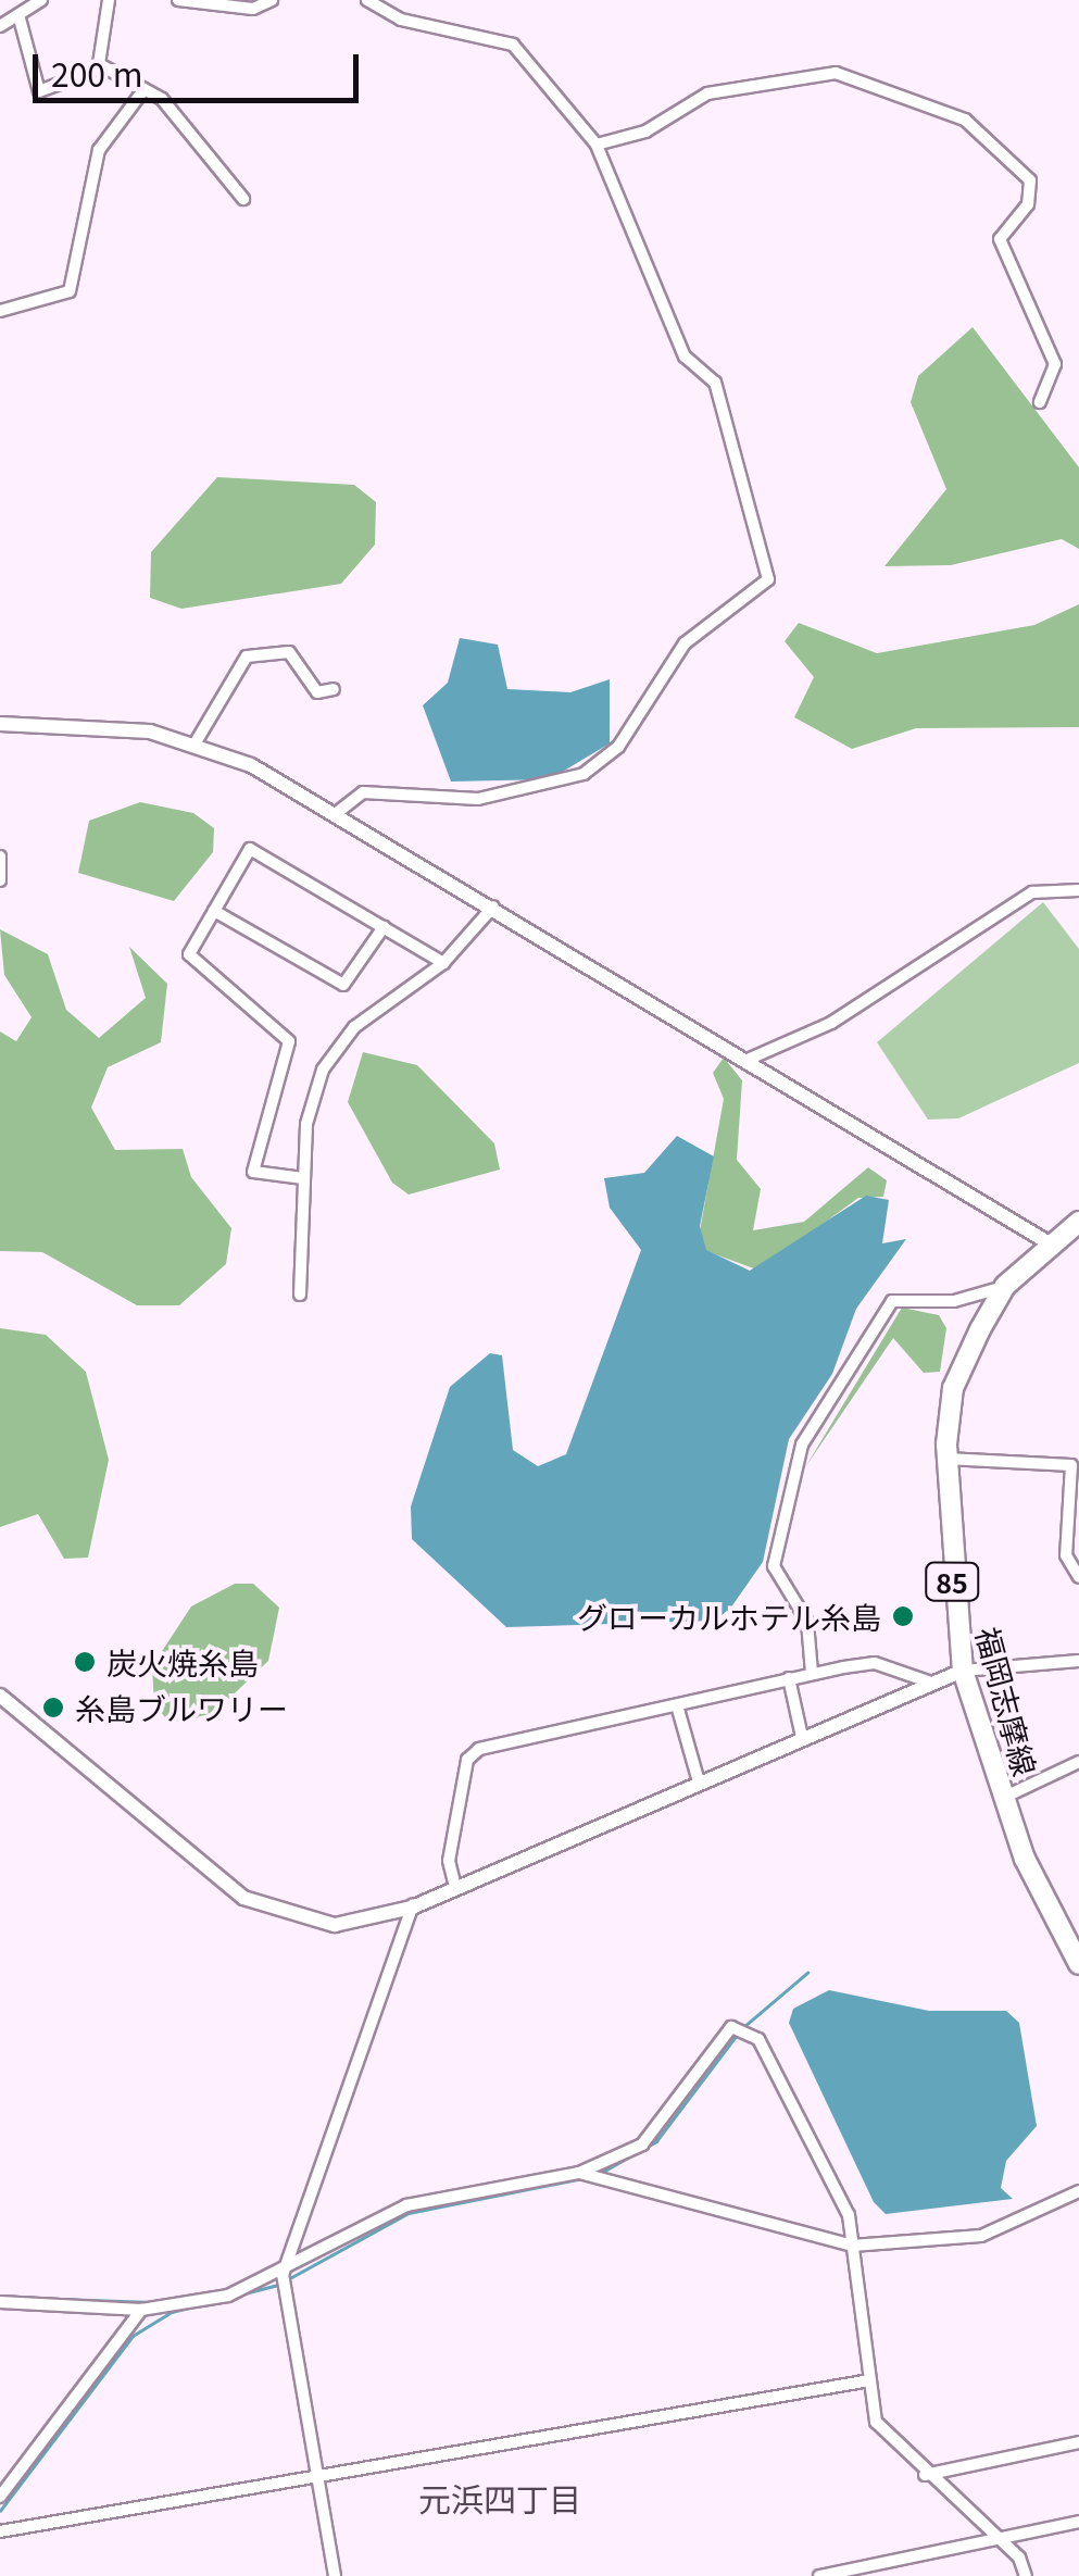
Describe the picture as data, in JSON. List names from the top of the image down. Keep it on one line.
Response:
{"streets":{"main road":["85","福岡志摩線"]},"districts":["元浜四丁目"],"places":["グローカルホテル糸島","炭火焼糸島","糸島ブルワリー"],"scale_bar":"200 m"}
